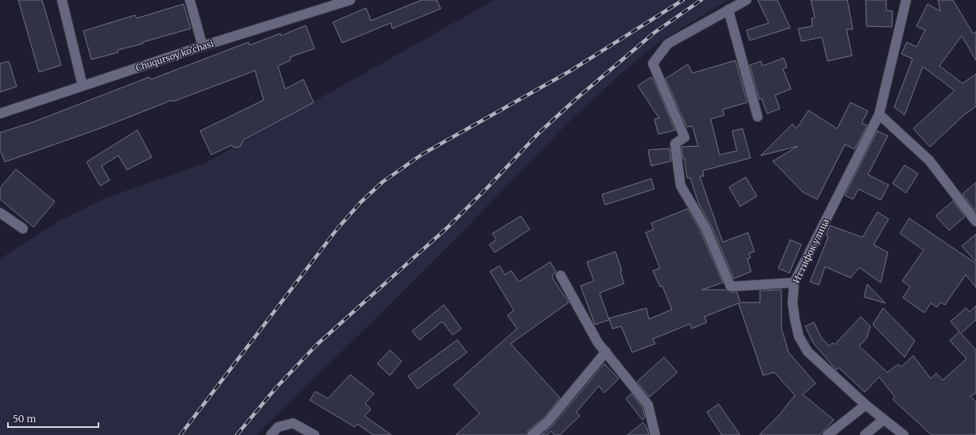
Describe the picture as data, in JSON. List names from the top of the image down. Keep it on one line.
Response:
{"streets":{"street":["Chuqursoy ko'chasi","Иттифок улица"]},"scale_bar":"50 m"}
